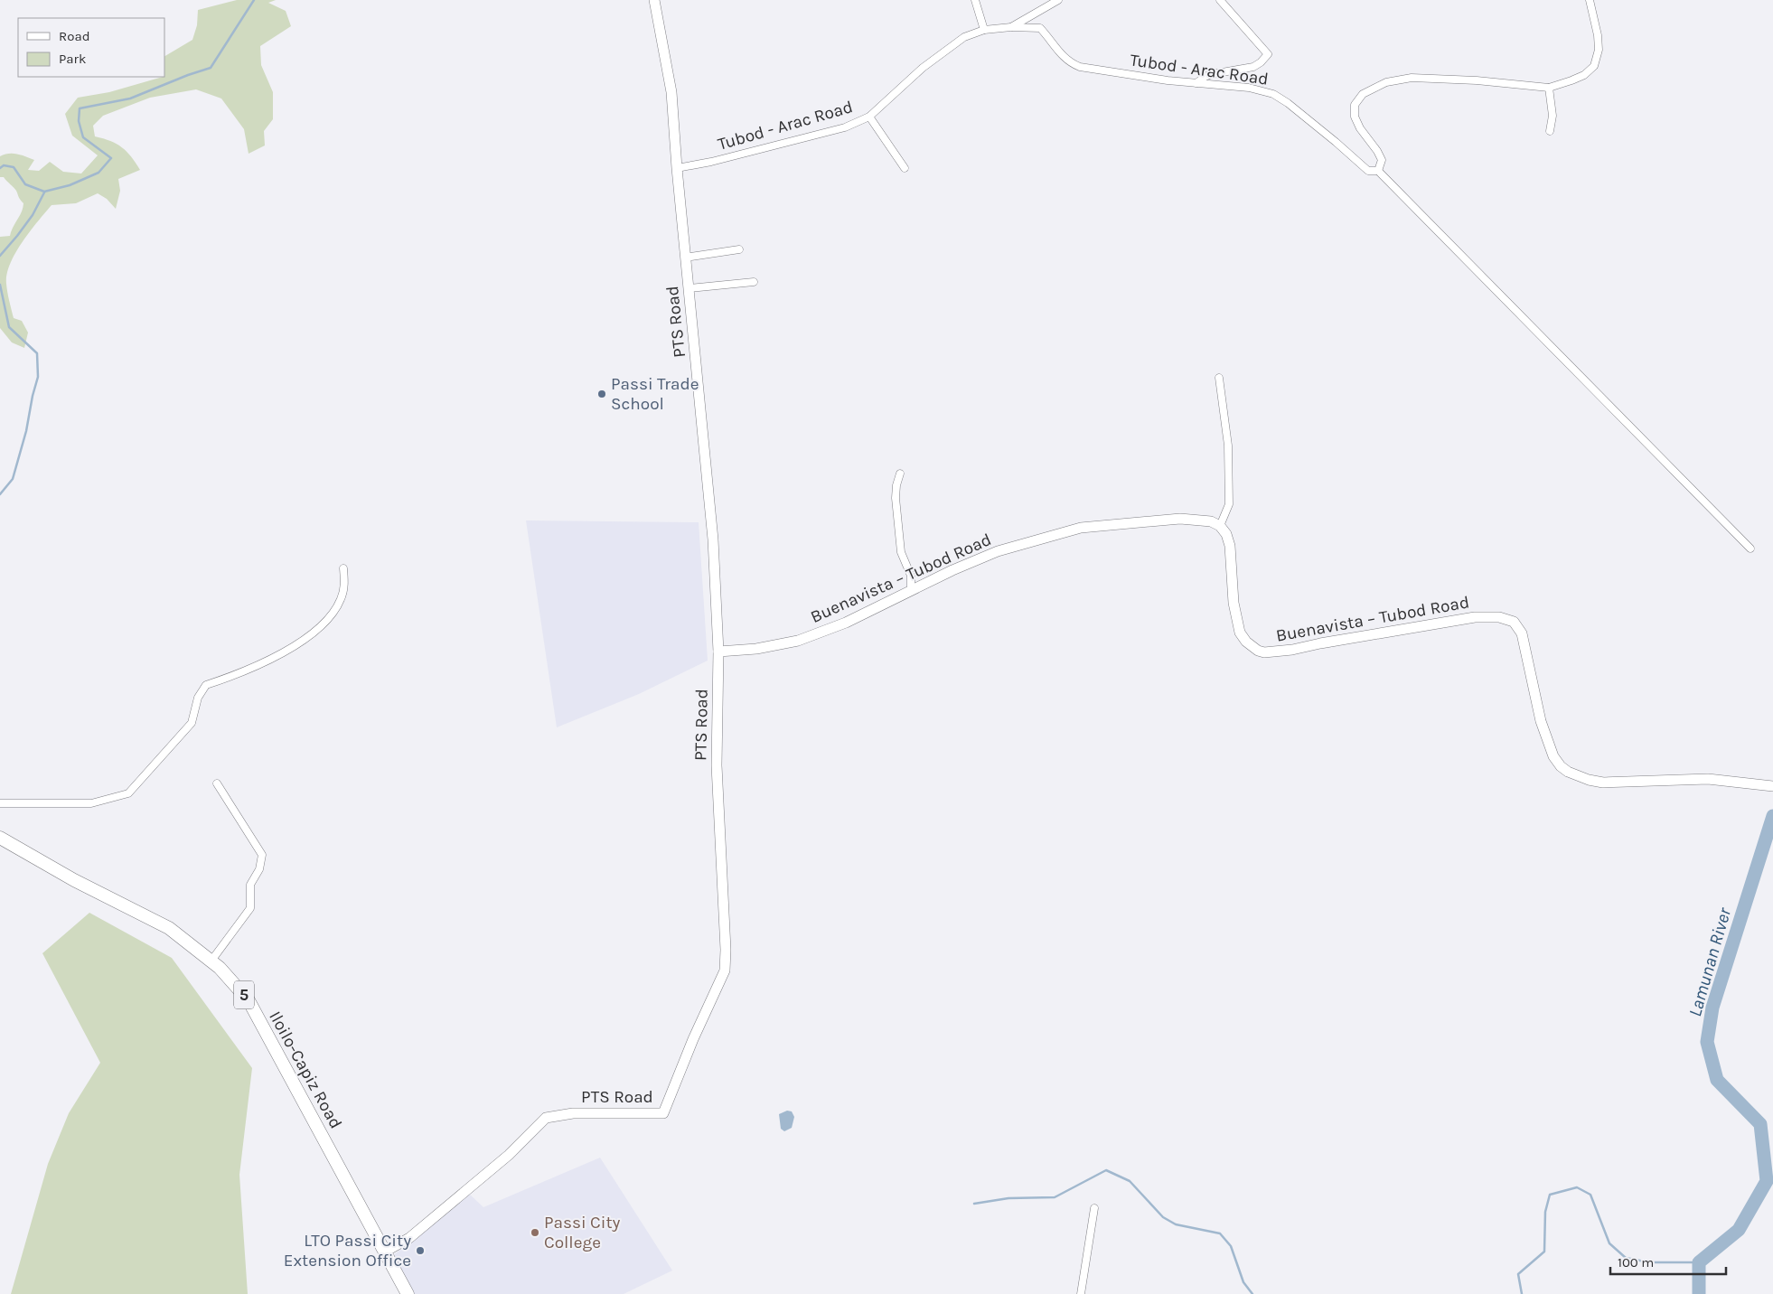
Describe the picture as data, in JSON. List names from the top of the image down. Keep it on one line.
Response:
{"streets":{"highway":["5","Iloilo-Capiz Road"],"main road":["PTS Road","Buenavista – Tubod Road"],"street":["Tubod - Arac Road"]},"crossings":[["Tubod - Arac Road","PTS Road"],["PTS Road","Buenavista – Tubod Road"],["PTS Road","5"],["PTS Road","Iloilo-Capiz Road"],["5","Iloilo-Capiz Road"]],"water":["Lamunan River"],"places":["Passi Trade School","Passi City College","LTO Passi City Extension Office"],"legend":["Road","Park"],"scale_bar":"100 m"}
